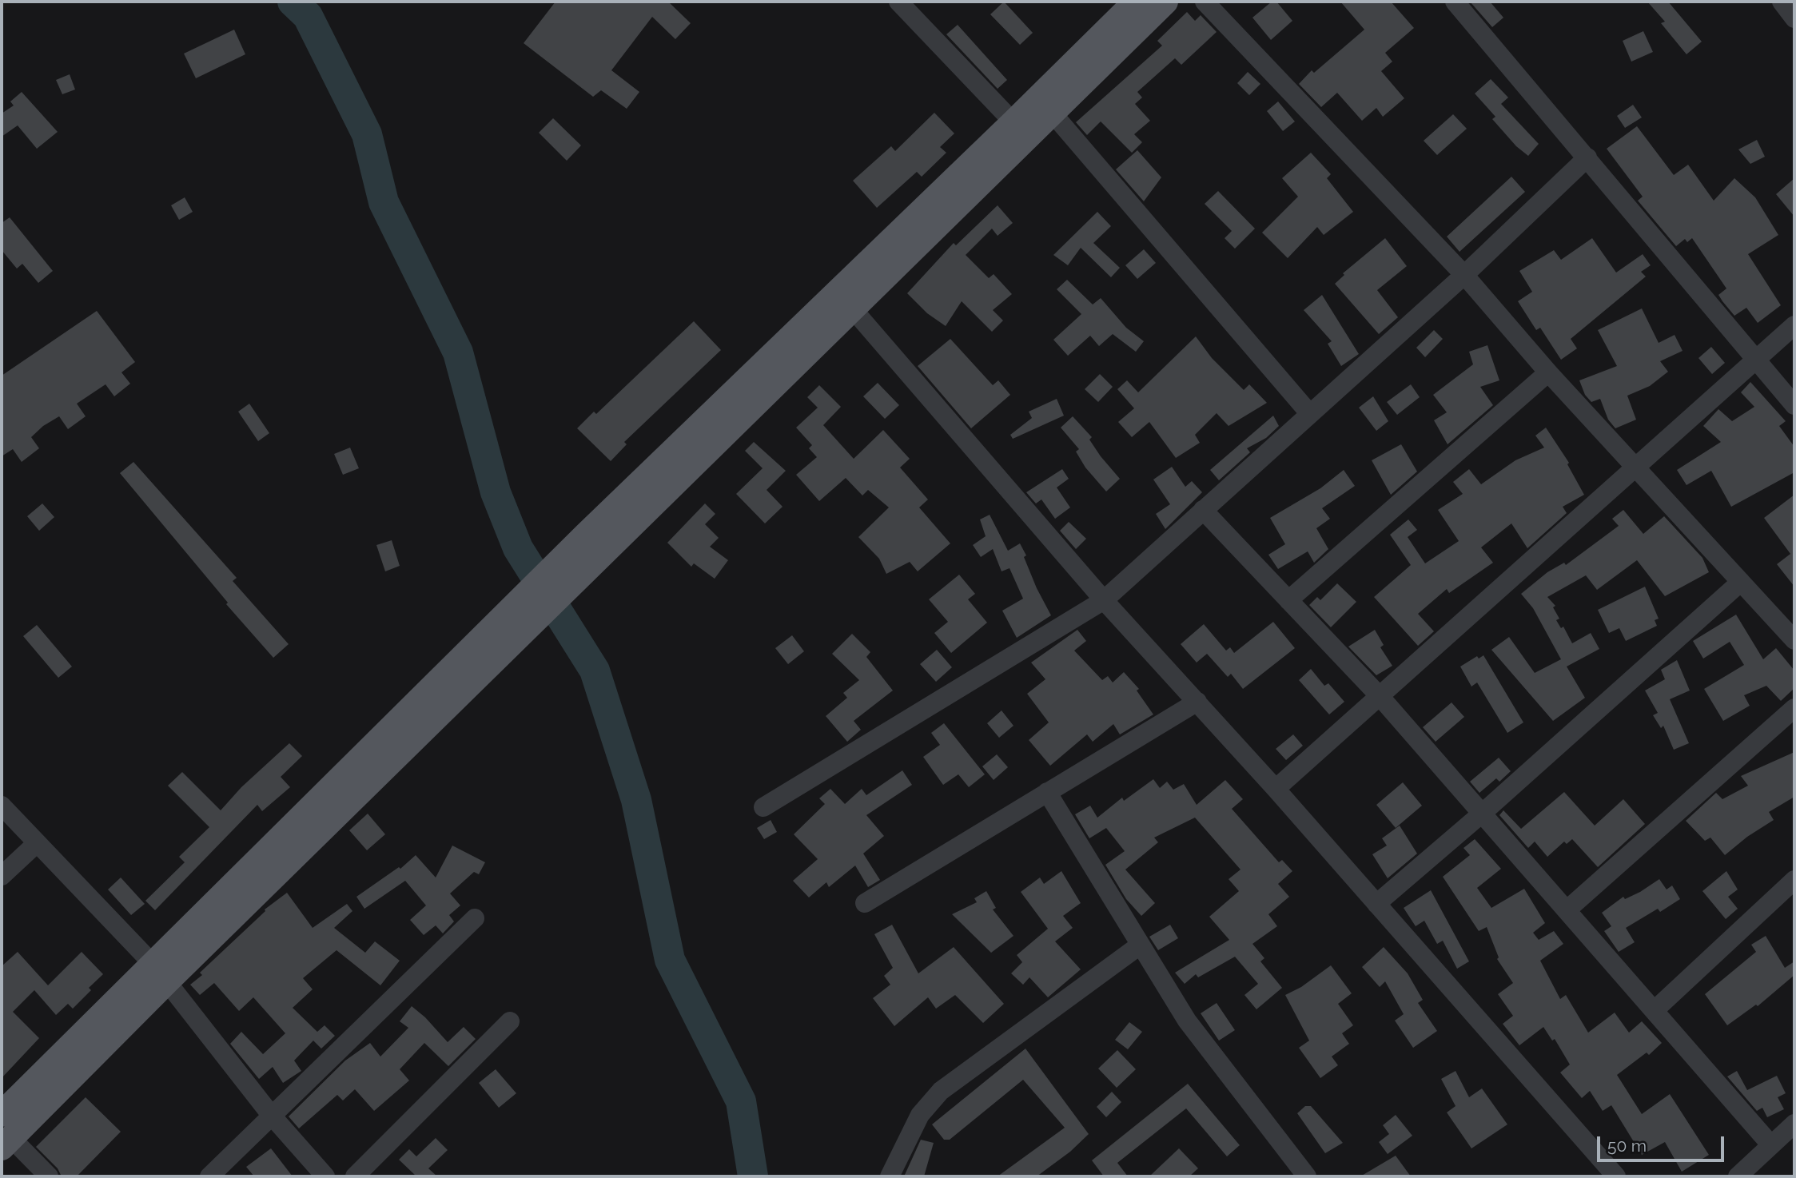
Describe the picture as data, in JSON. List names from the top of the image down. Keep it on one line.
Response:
{"scale_bar":"50 m"}
